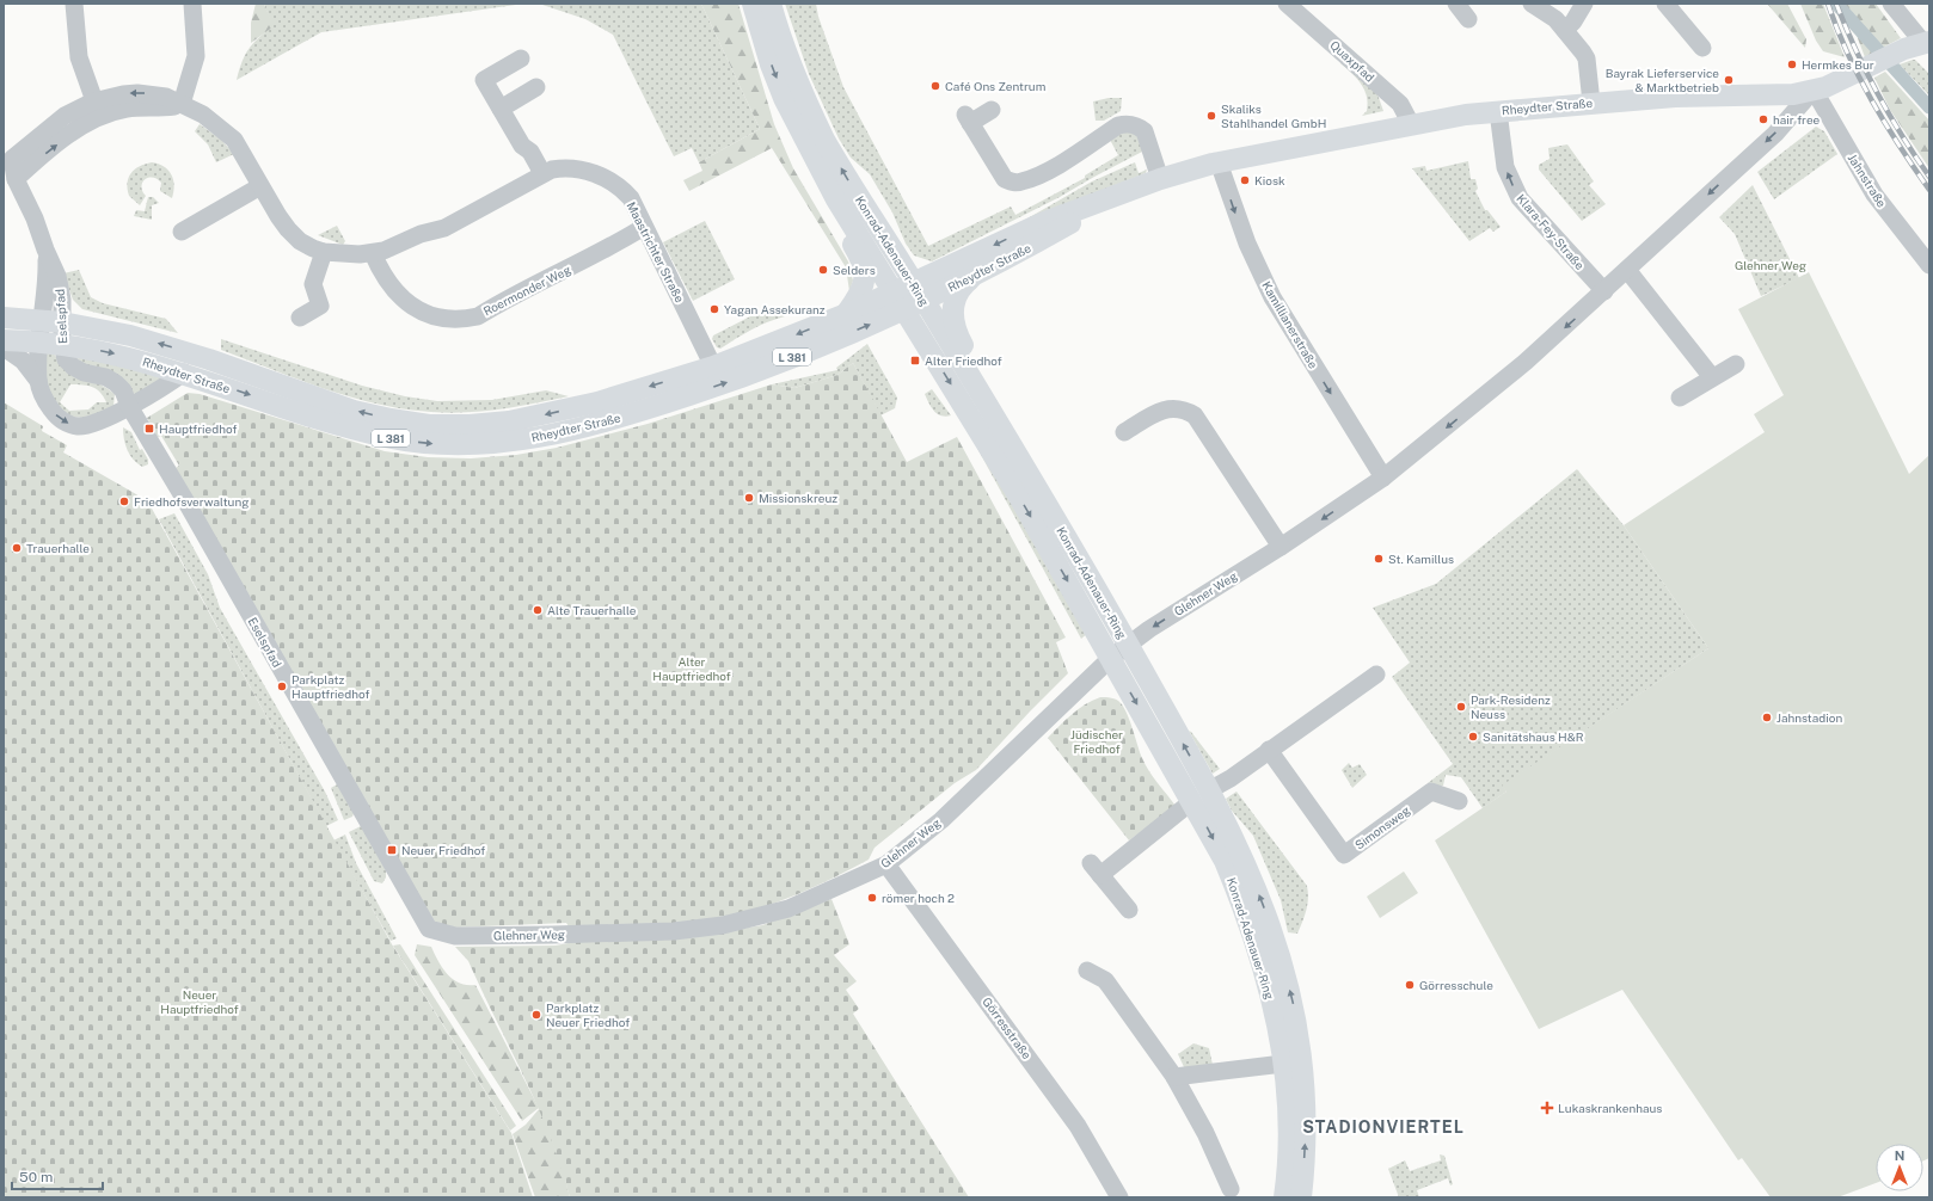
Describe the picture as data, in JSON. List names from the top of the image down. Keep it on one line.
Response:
{"streets":{"main road":["Rheydter Straße","Konrad-Adenauer-Ring","L 381"],"street":["Quaxpfad","Jahnstraße","Klara-Fey-Straße","Maastrichter Straße","Roermonder Weg","Eselspfad","Kamillianerstraße","Glehner Weg","Simonsweg","Görresstraße"]},"crossings":[["Quaxpfad","Rheydter Straße"],["Rheydter Straße","Jahnstraße"],["Rheydter Straße","Klara-Fey-Straße"],["Rheydter Straße","Konrad-Adenauer-Ring"],["Rheydter Straße","Maastrichter Straße"],["Rheydter Straße","Eselspfad"],["Rheydter Straße","Kamillianerstraße"],["Rheydter Straße","Glehner Weg"],["Jahnstraße","Glehner Weg"],["Klara-Fey-Straße","Glehner Weg"],["Konrad-Adenauer-Ring","Glehner Weg"],["Maastrichter Straße","Roermonder Weg"],["Eselspfad","Glehner Weg"],["Kamillianerstraße","Glehner Weg"],["Glehner Weg","Görresstraße"]],"one_way":["Klara-Fey-Straße","Kamillianerstraße","Glehner Weg"],"districts":["STADIONVIERTEL"],"parks":["Glehner Weg","Alter Hauptfriedhof","Jüdischer Friedhof","Neuer Hauptfriedhof"],"places":{"other":["Hermkes Bur","Bayrak Lieferservice & Marktbetrieb","Café Ons Zentrum","Skaliks Stahlhandel GmbH","hair free","Kiosk","Selders","Yagan Assekuranz","Missionskreuz","Friedhofsverwaltung","Trauerhalle","St. Kamillus","Alte Trauerhalle","Parkplatz Hauptfriedhof","Park-Residenz Neuss","Jahnstadion","Sanitätshaus H&R","römer hoch 2","Görresschule","Parkplatz Neuer Friedhof"],"transit":["Alter Friedhof","Hauptfriedhof","Neuer Friedhof"],"health":["Lukaskrankenhaus"]},"scale_bar":"50 m","north":"top"}
